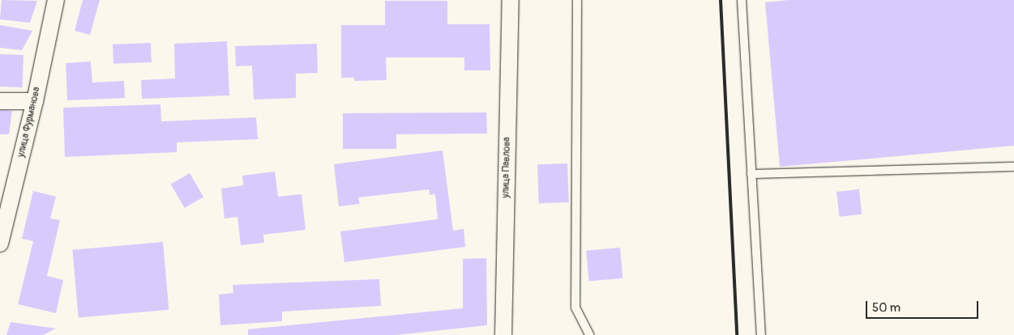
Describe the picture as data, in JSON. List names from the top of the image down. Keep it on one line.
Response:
{"streets":{"street":["улица Фурманова","улица Павлова"]},"scale_bar":"50 m"}
